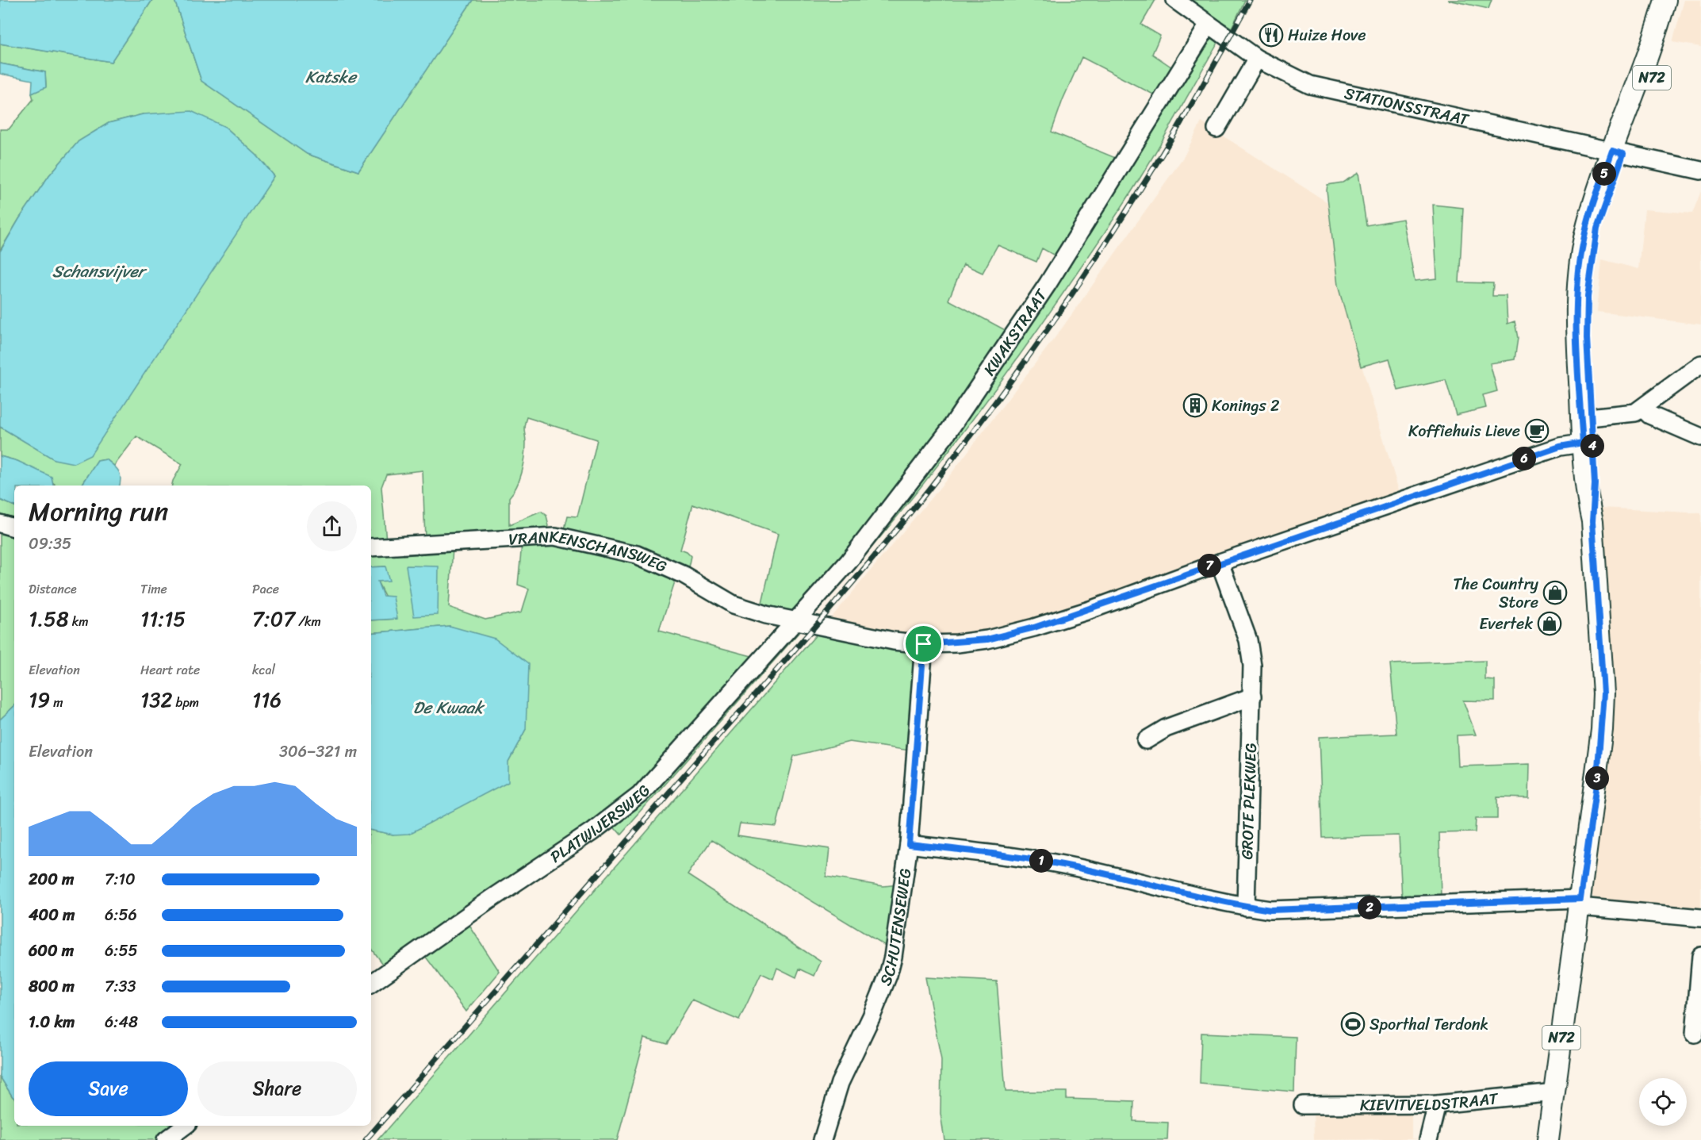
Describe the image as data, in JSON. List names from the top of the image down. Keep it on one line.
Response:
{"streets":{"main road":["N72"],"street":["STATIONSSTRAAT","KWAKSTRAAT","VRANKENSCHANSWEG","GROTE PLEKWEG","PLATWIJERSWEG","SCHUTENSEWEG","KIEVITVELDSTRAAT"]},"crossings":[["N72","STATIONSSTRAAT"],["N72","VRANKENSCHANSWEG"],["N72","KIEVITVELDSTRAAT"],["STATIONSSTRAAT","KWAKSTRAAT"],["KWAKSTRAAT","VRANKENSCHANSWEG"],["KWAKSTRAAT","PLATWIJERSWEG"],["VRANKENSCHANSWEG","GROTE PLEKWEG"],["VRANKENSCHANSWEG","PLATWIJERSWEG"],["VRANKENSCHANSWEG","SCHUTENSEWEG"]],"water":["Katske","Schansvijver","De Kwaak"],"places":{"restaurant":["Huize Hove"],"building":["Konings 2"],"cafe":["Koffiehuis Lieve"],"shop":["The Country Store","Evertek"],"sports":["Sporthal Terdonk"]},"page":{"pins":["5","4","6","7","3","1","2"],"heading":["Morning run","09:35"],"stats":[["Distance","1.58 km"],["Time","11:15"],["Pace","7:07 /km"],["Elevation","19 m"],["Heart rate","132 bpm"],["kcal","116"]],"chart":["Elevation","306–321 m"],"list":[{"name":"200 m","note":"7:10"},{"name":"400 m","note":"6:56"},{"name":"600 m","note":"6:55"},{"name":"800 m","note":"7:33"},{"name":"1.0 km","note":"6:48"}],"buttons":["Save","Share"]}}
